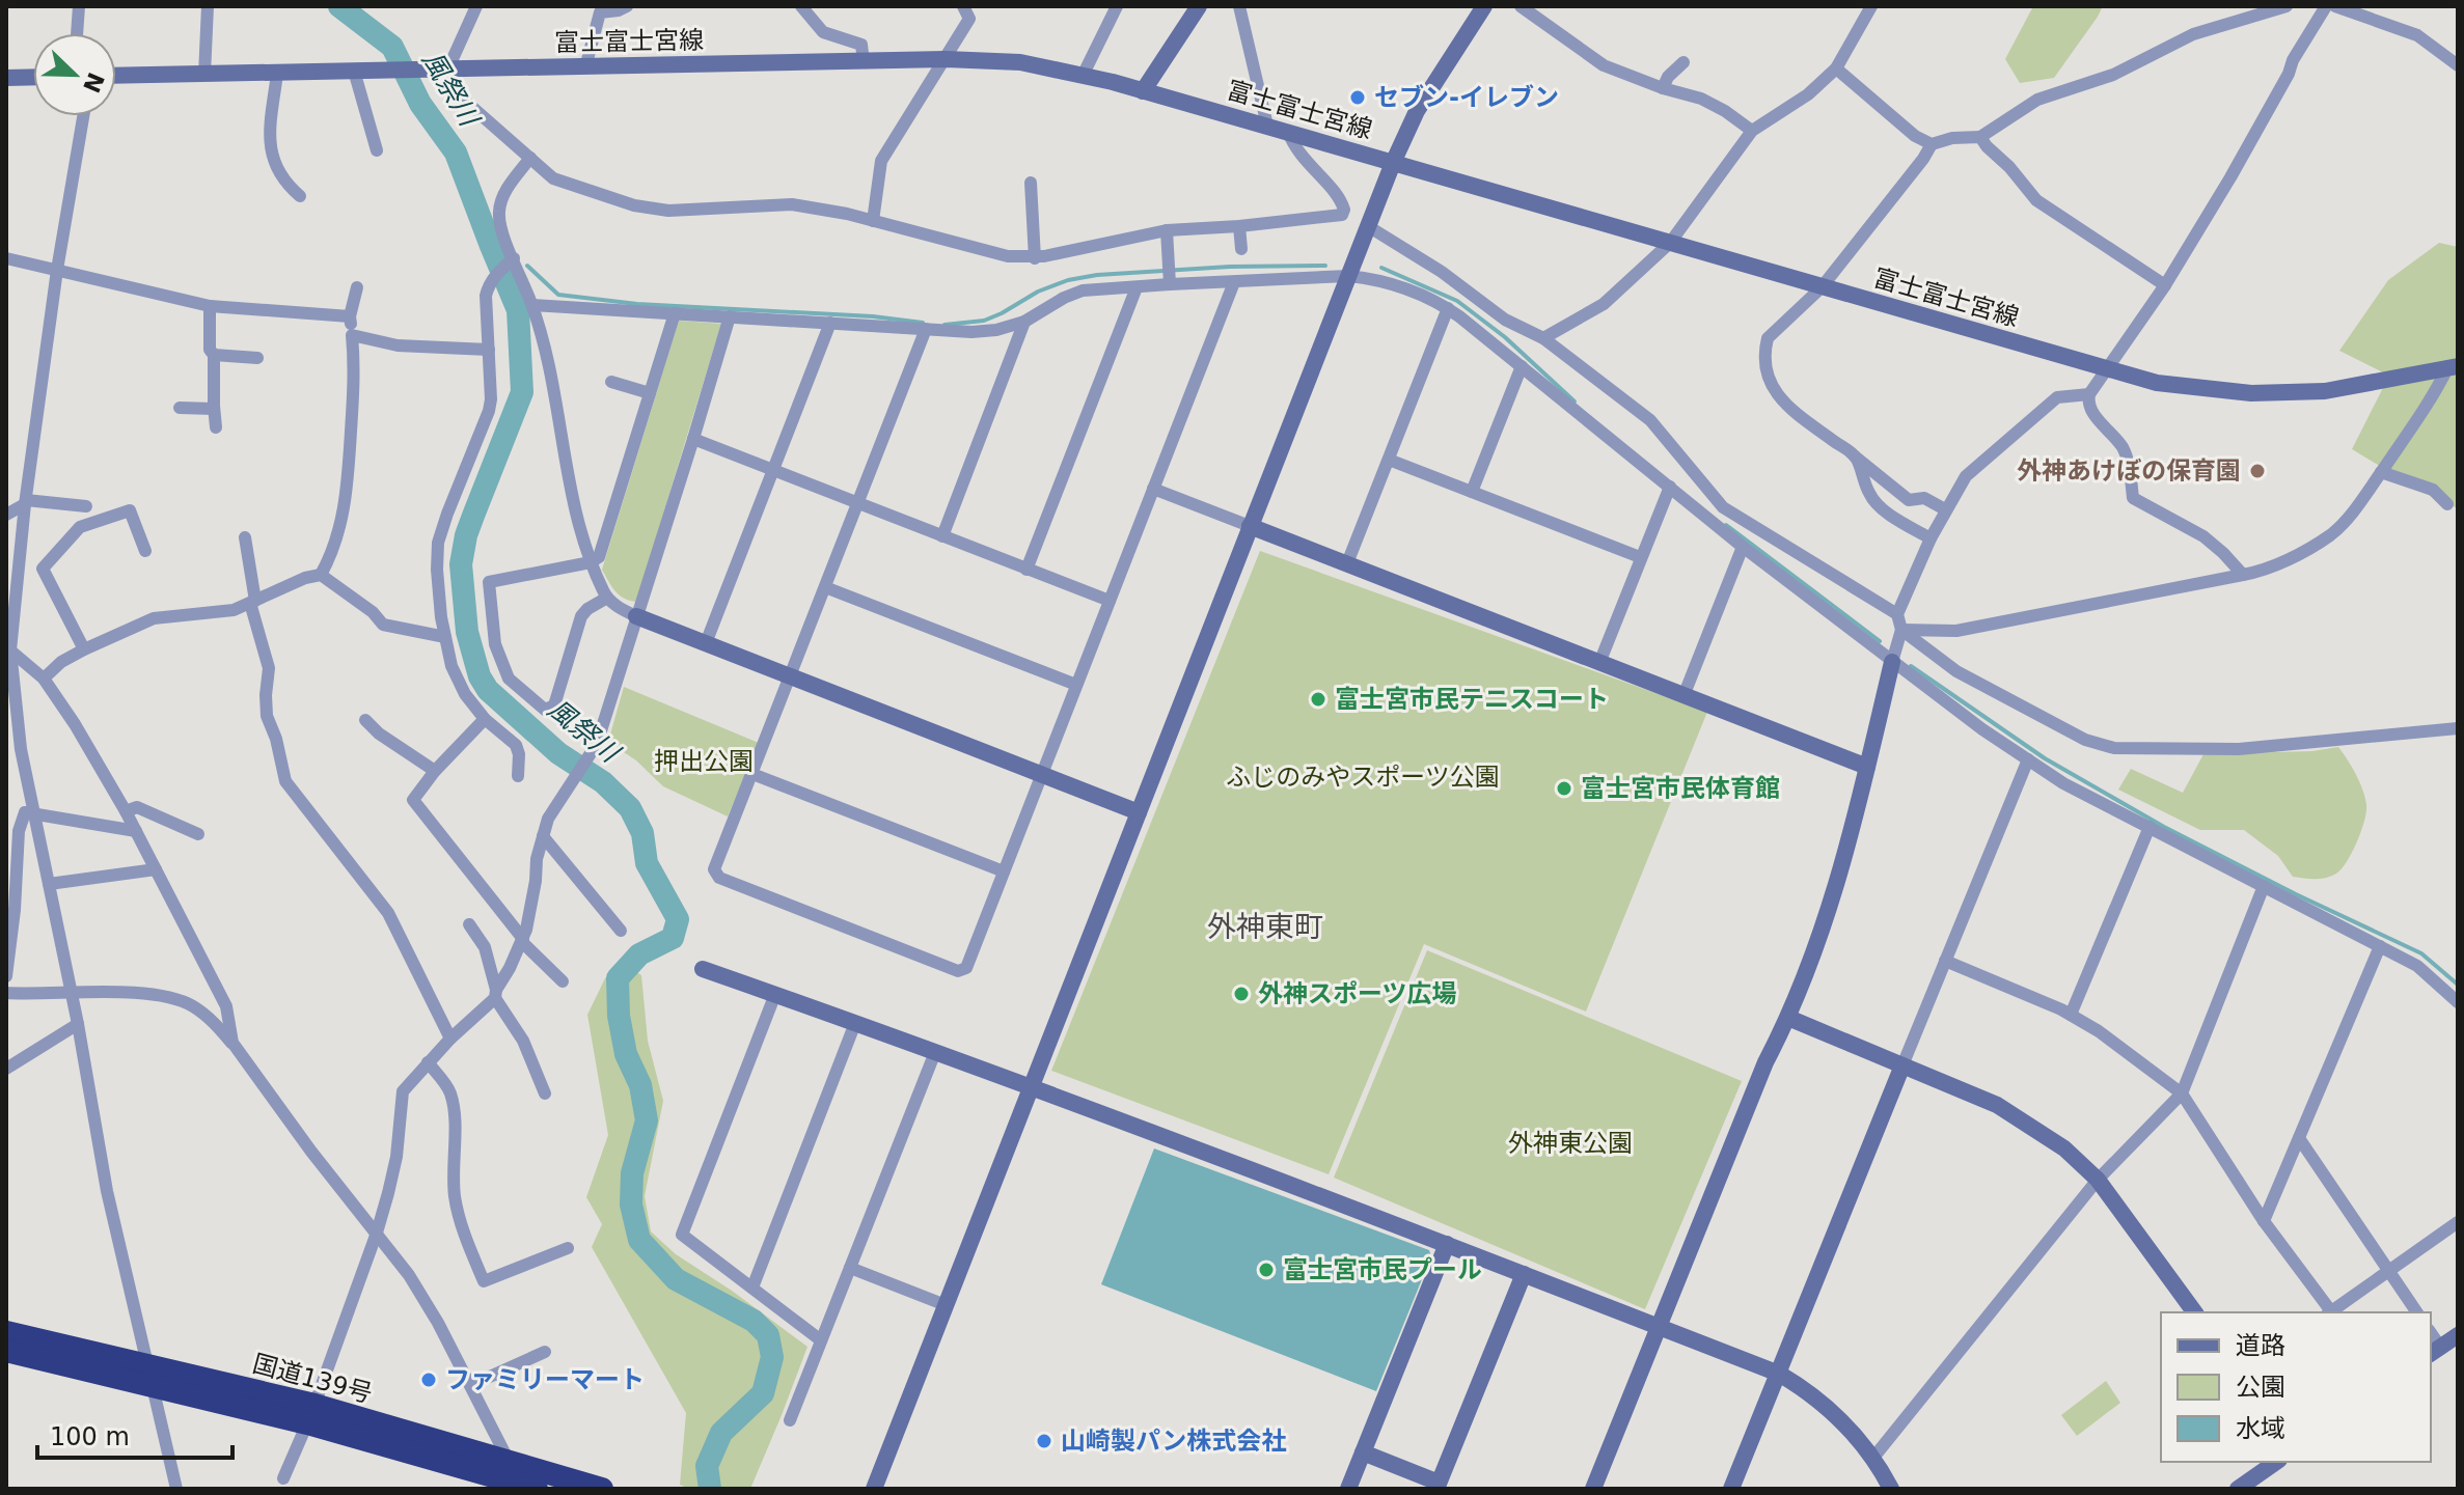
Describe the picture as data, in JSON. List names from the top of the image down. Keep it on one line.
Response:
{"streets":{"highway":["国道139号"],"street":["富士富士宮線"]},"districts":["外神東町"],"water":["風祭川"],"parks":["押出公園","ふじのみやスポーツ公園","外神東公園"],"places":["セブン-イレブン","外神あけぼの保育園","富士宮市民テニスコート","富士宮市民体育館","外神スポーツ広場","富士宮市民プール","ファミリーマート","山崎製パン株式会社"],"legend":["道路","公園","水域"],"scale_bar":"100 m","north":"bottom right"}
